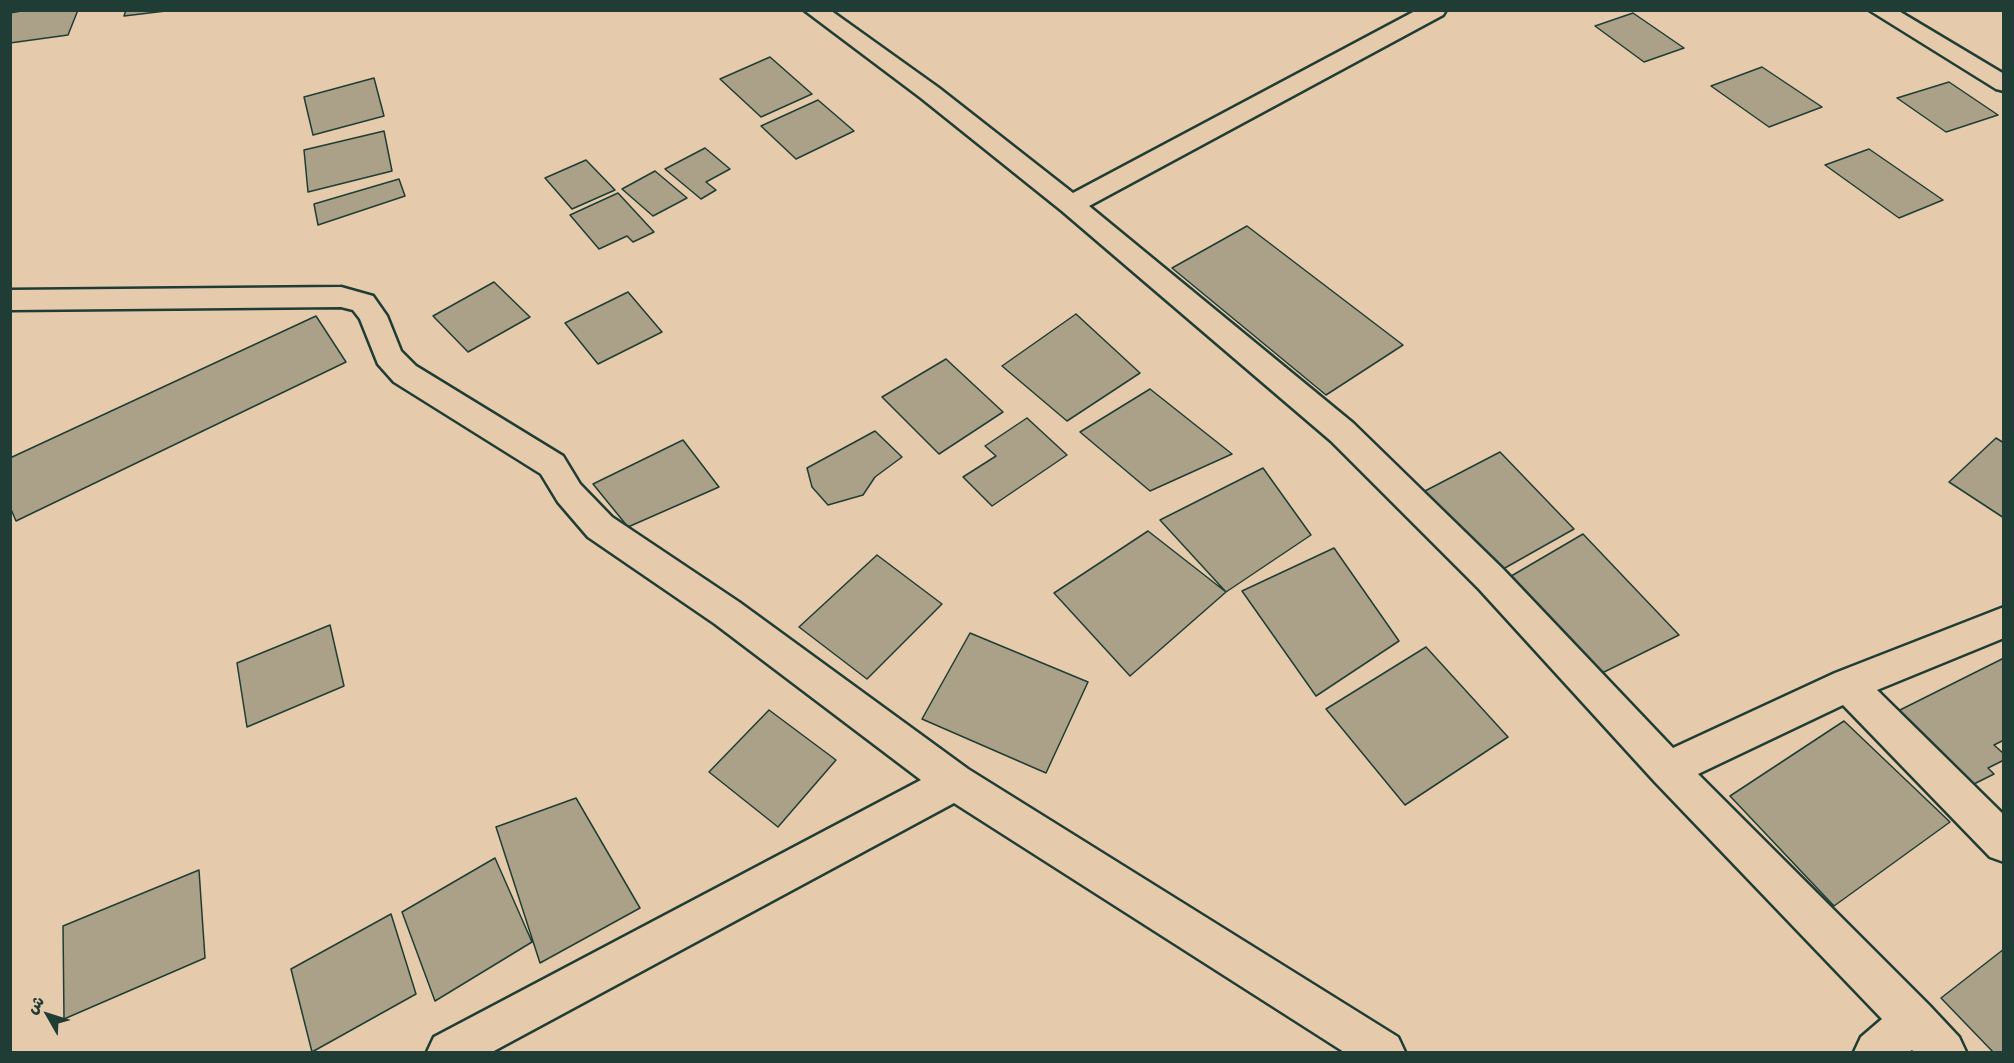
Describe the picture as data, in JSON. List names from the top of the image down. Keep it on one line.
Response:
{"north":"top left"}
